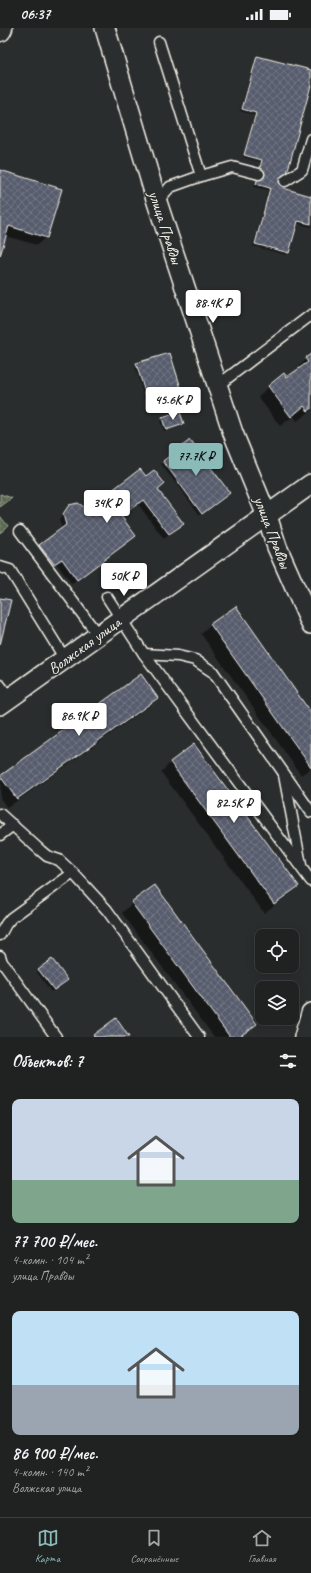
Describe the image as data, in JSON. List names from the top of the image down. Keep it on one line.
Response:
{"streets":{"street":["улица Правды","Волжская улица"]},"crossings":[["улица Правды","Волжская улица"]],"page":{"status":"06:37","price":["88.4K ₽","45.6K ₽","77.7K ₽","34K ₽","50K ₽","86.9K ₽","82.5K ₽"],"heading":"Объектов: 7","list":[{"name":"77 700 ₽/мес.","note":"4-комн. · 104 m² · улица Правды"},{"name":"86 900 ₽/мес.","note":"4-комн. · 140 m² · Волжская улица"}],"tabs":["Карта","Сохранённые","Главная"]}}
